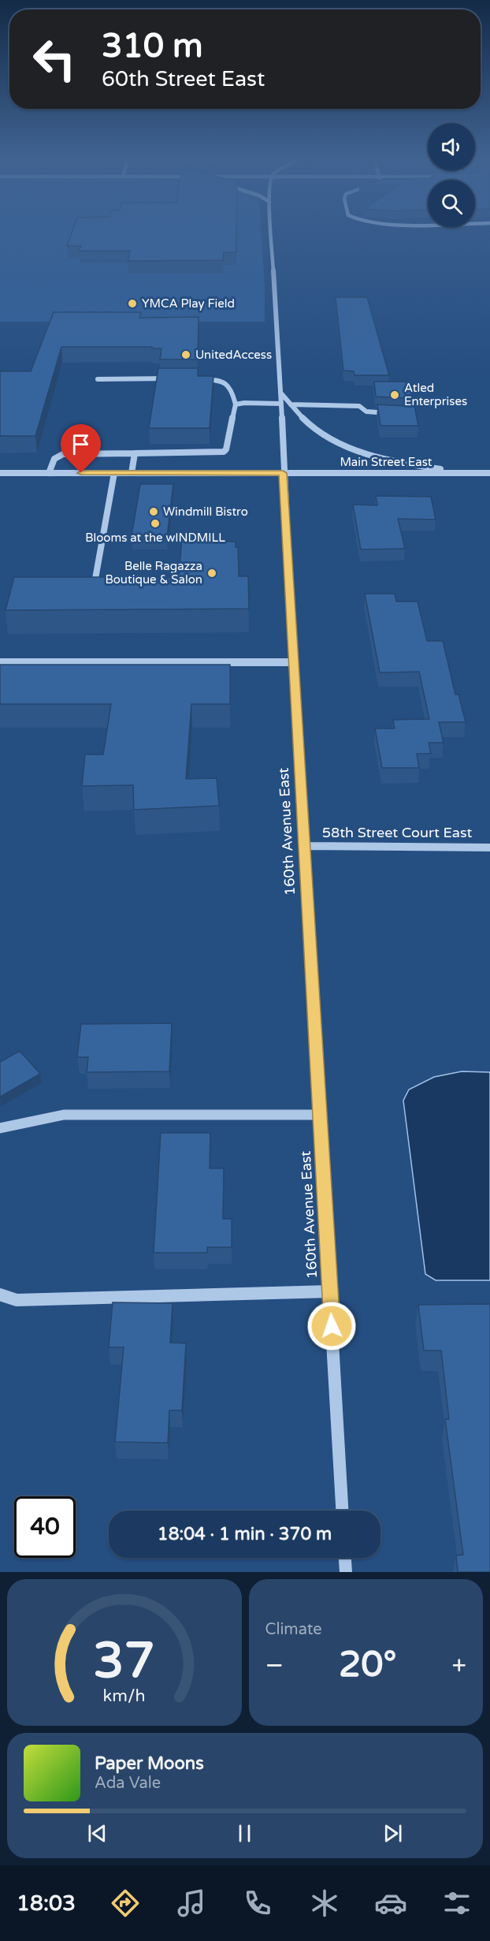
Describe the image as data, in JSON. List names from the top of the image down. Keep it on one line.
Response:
{"streets":{"street":["Main Street East","160th Avenue East","58th Street Court East"]},"crossings":[["Main Street East","160th Avenue East"],["160th Avenue East","58th Street Court East"]],"places":["YMCA Play Field","UnitedAccess","Atled Enterprises","Windmill Bistro","Blooms at the wINDMILL","Belle Ragazza Boutique & Salon"],"page":{"turn":["310 m","60th Street East"],"limit":"40","trip":"18:04 · 1 min · 370 m","tile":"Climate","heat":["−","20°","+"],"song":["Paper Moons","Ada Vale"],"tabs":"18:03","gauge":["37","km/h"]}}
